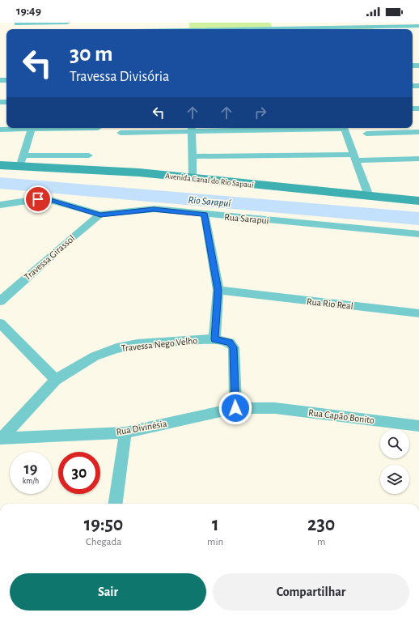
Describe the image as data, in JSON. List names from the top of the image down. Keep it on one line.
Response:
{"streets":{"street":["Avenida Canal do Rio Sapauí","Rua Sarapui","Travessa Girassol","Rua Rio Real","Travessa Nego Velho","Rua Capão Bonito","Rua Divinésia"]},"crossings":[["Rua Sarapui","Travessa Girassol"],["Travessa Nego Velho","Rua Divinésia"],["Rua Capão Bonito","Rua Divinésia"]],"water":["Rio Sarapuí"],"page":{"status":"19:49","turn":["30 m","Travessa Divisória"],"speed":"19 km/h","limit":"30","eta":["19:50","Chegada","1","min","230","m"],"buttons":["Sair","Compartilhar"]}}
